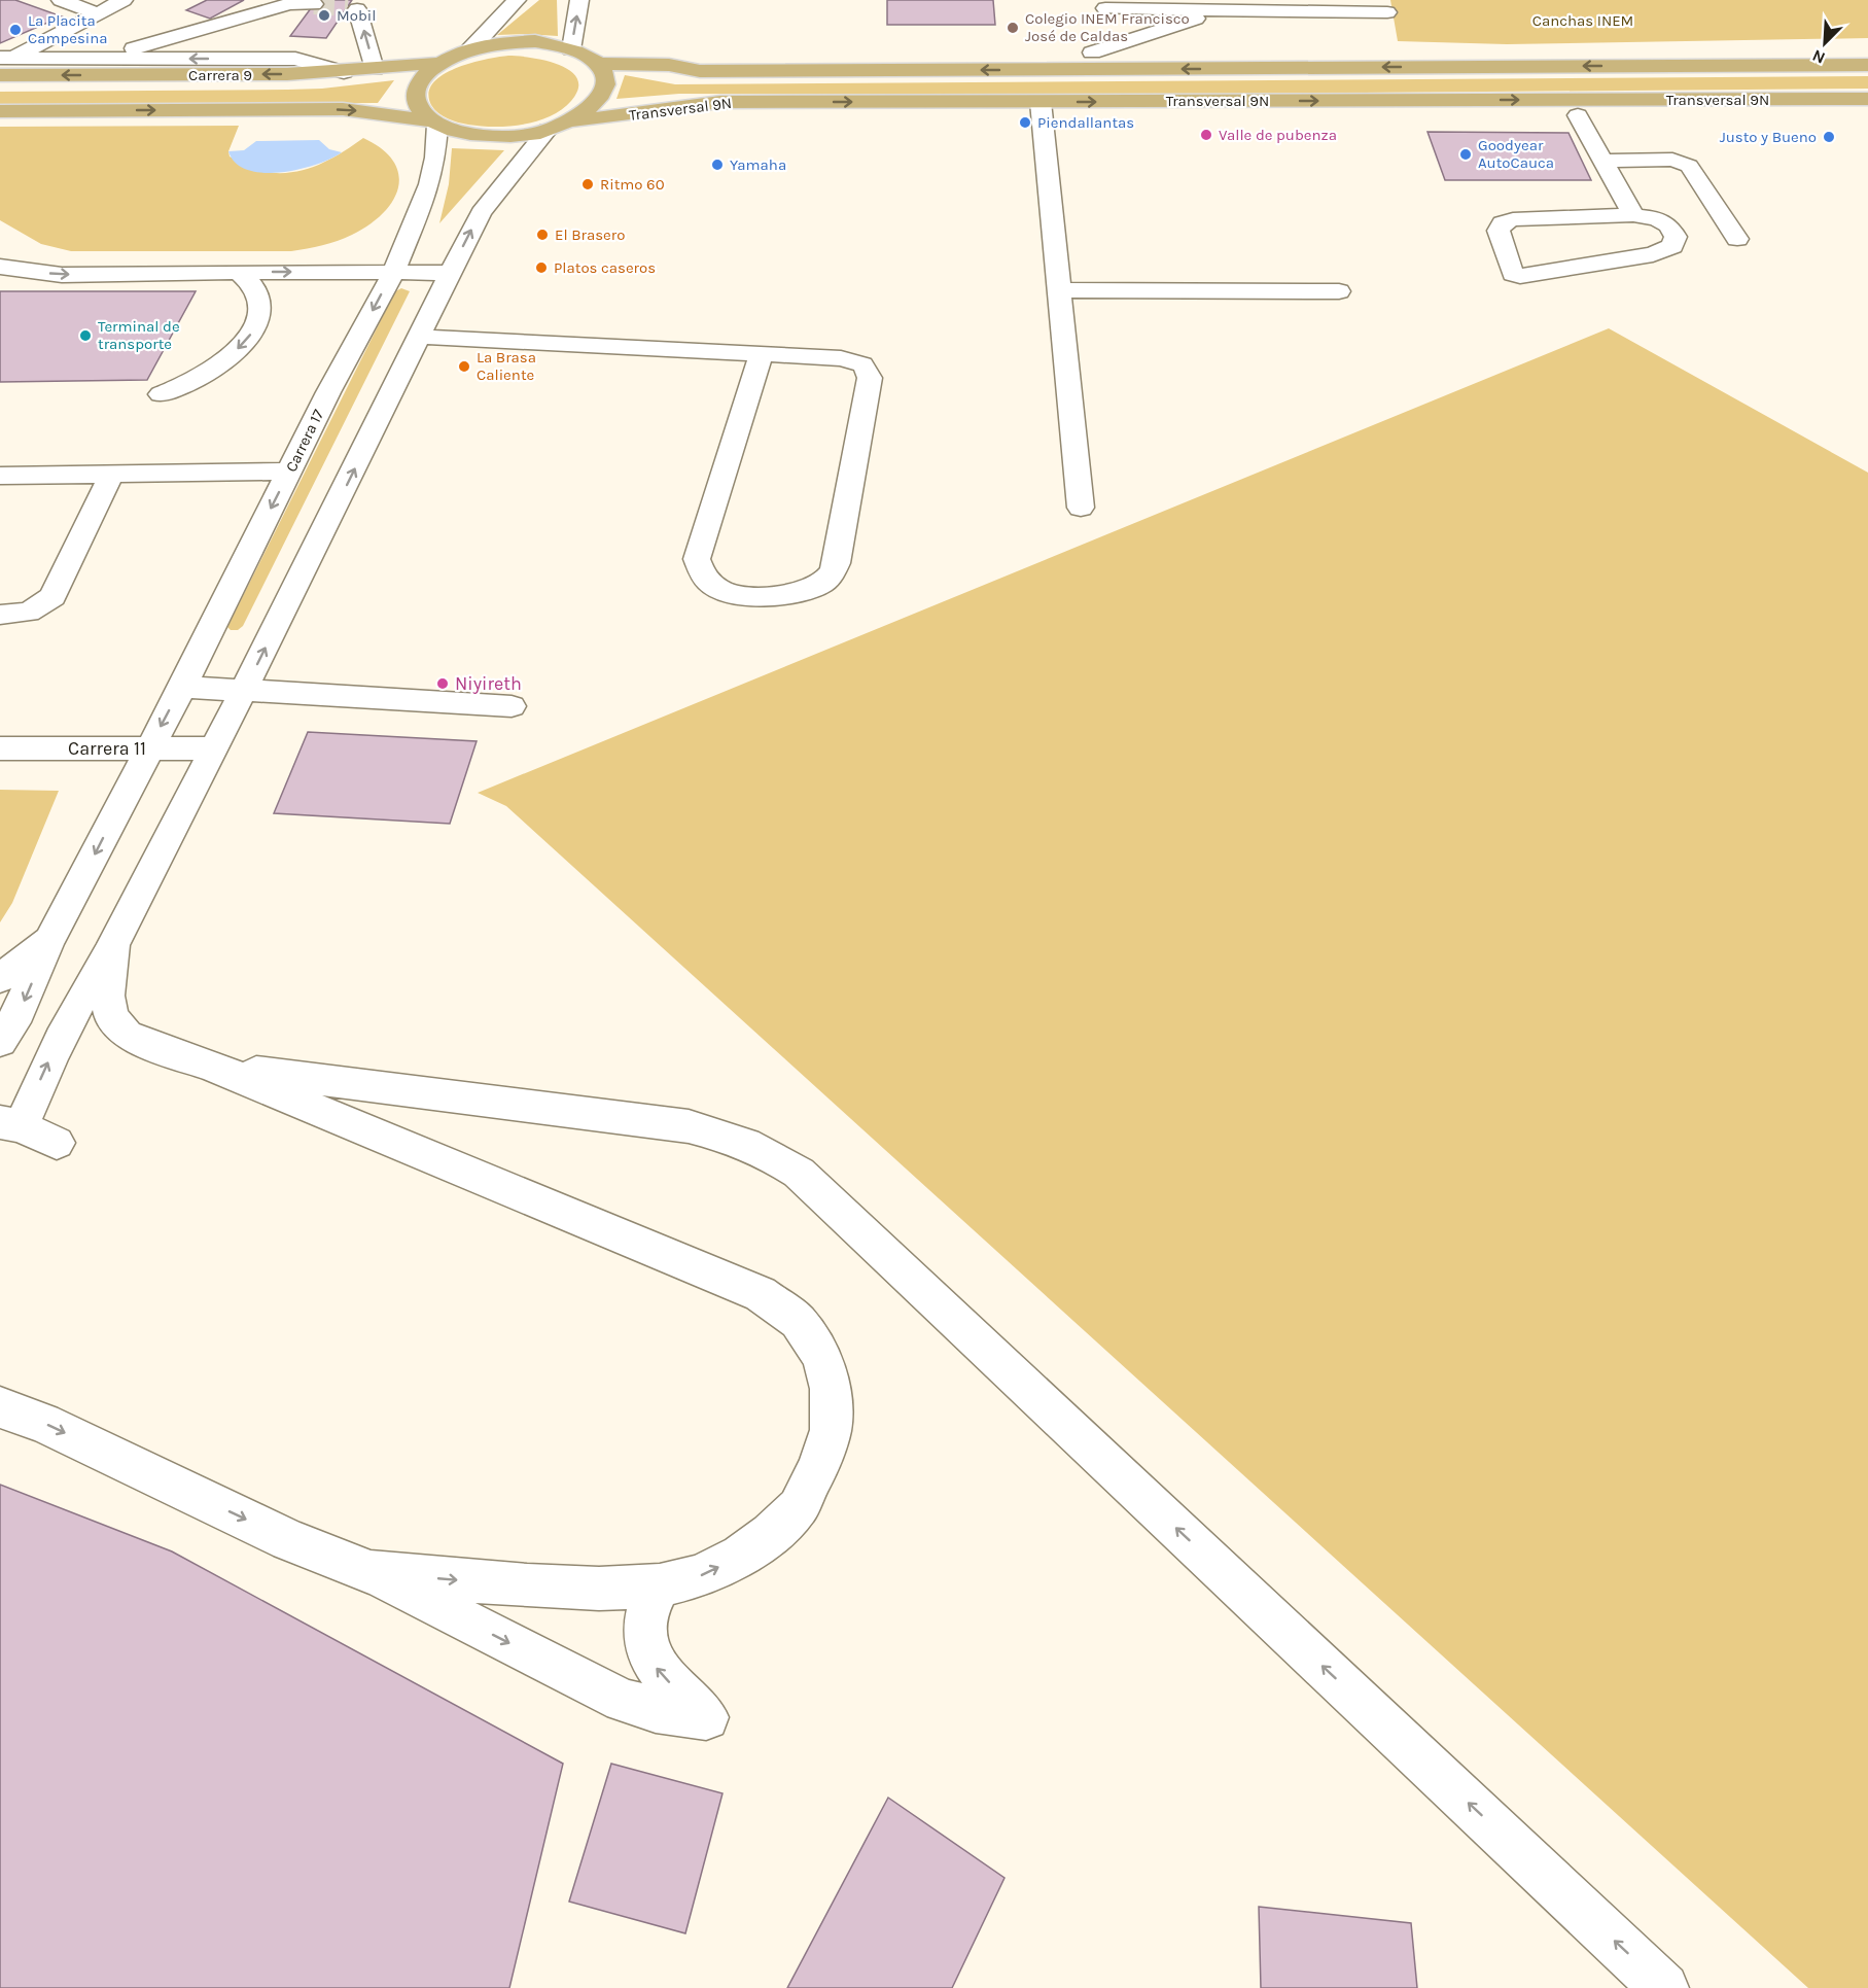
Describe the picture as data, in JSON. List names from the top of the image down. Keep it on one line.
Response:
{"streets":{"main road":["Carrera 9","Transversal 9N"],"street":["Carrera 17","Carrera 11"]},"crossings":[["Carrera 9","Transversal 9N"],["Carrera 9","Carrera 17"],["Carrera 17","Carrera 11"]],"parks":["Canchas INEM"],"places":["Mobil","Colegio INEM Francisco José de Caldas","La Placita Campesina","Piendallantas","Valle de pubenza","Justo y Bueno","Goodyear AutoCauca","Yamaha","Ritmo 60","El Brasero","Platos caseros","Terminal de transporte","La Brasa Caliente","Niyireth"],"north":"bottom left"}
